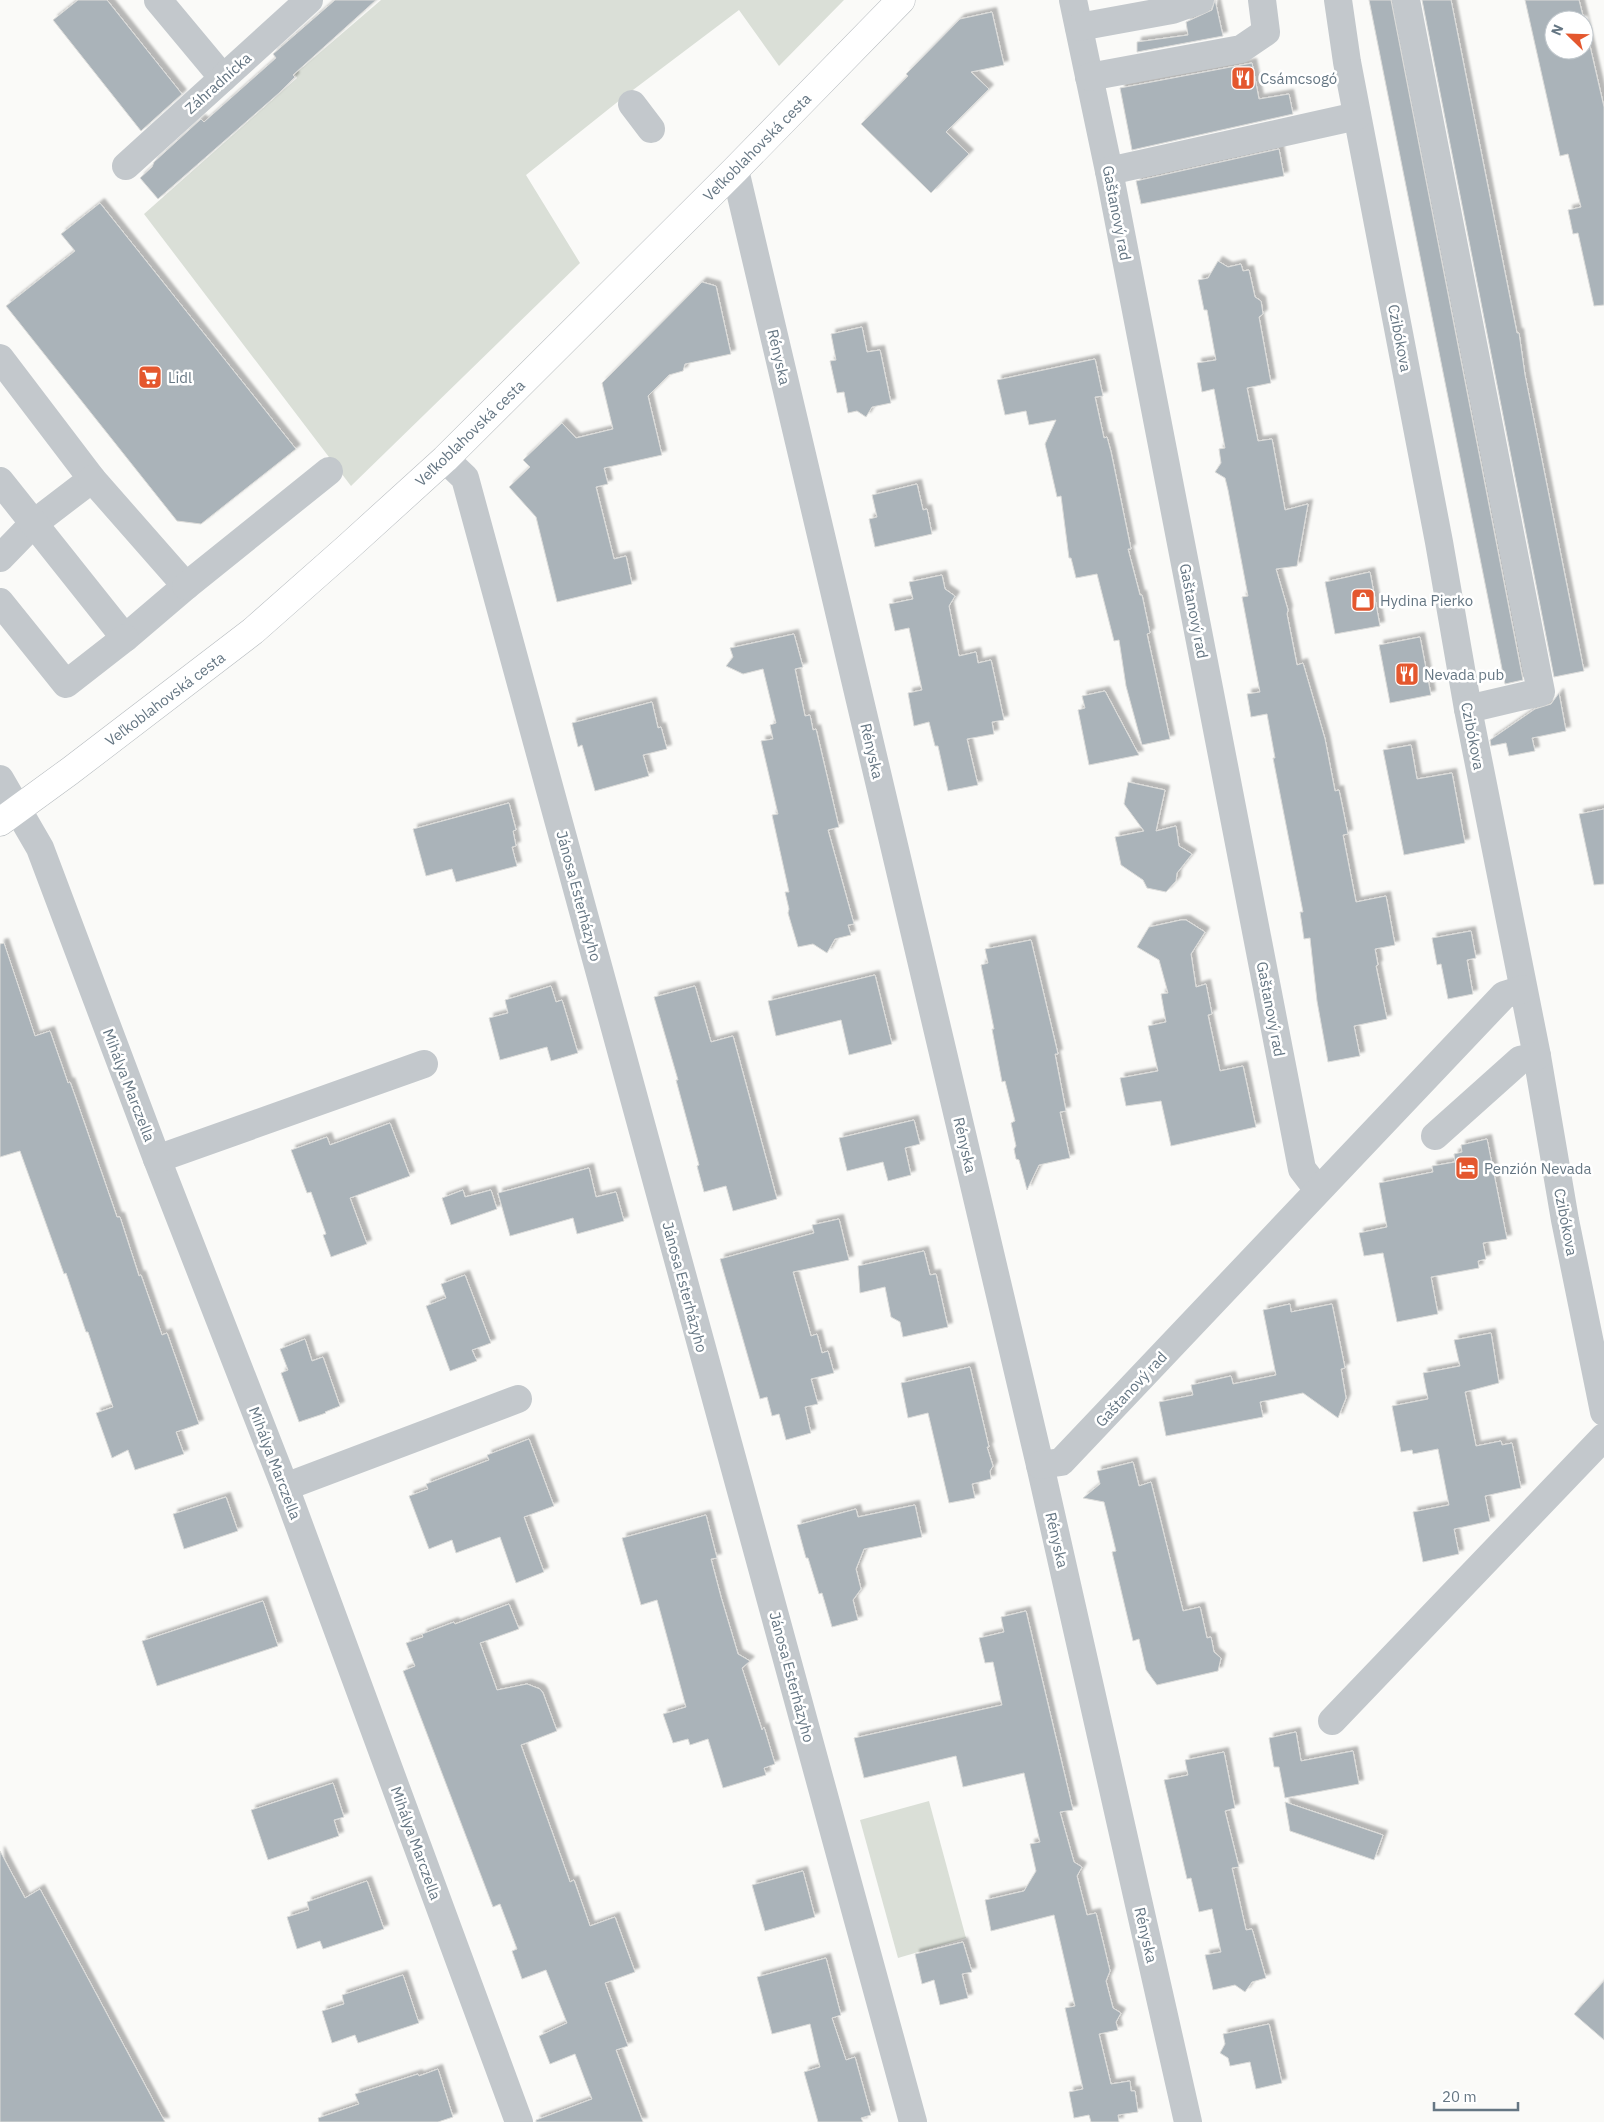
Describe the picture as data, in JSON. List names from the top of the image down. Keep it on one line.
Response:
{"streets":{"main road":["Veľkoblahovská cesta"],"street":["Záhradnícka","Gaštanový rad","Czibókova","Rényska","Jánosa Esterházyho","Mihálya Marczella"]},"crossings":[["Veľkoblahovská cesta","Rényska"],["Veľkoblahovská cesta","Jánosa Esterházyho"],["Veľkoblahovská cesta","Mihálya Marczella"],["Gaštanový rad","Czibókova"],["Gaštanový rad","Rényska"]],"places":{"restaurant":["Csámcsogó","Nevada pub"],"supermarket":["Lidl"],"shop":["Hydina Pierko"],"hotel":["Penzión Nevada"]},"scale_bar":"20 m","north":"top left"}
